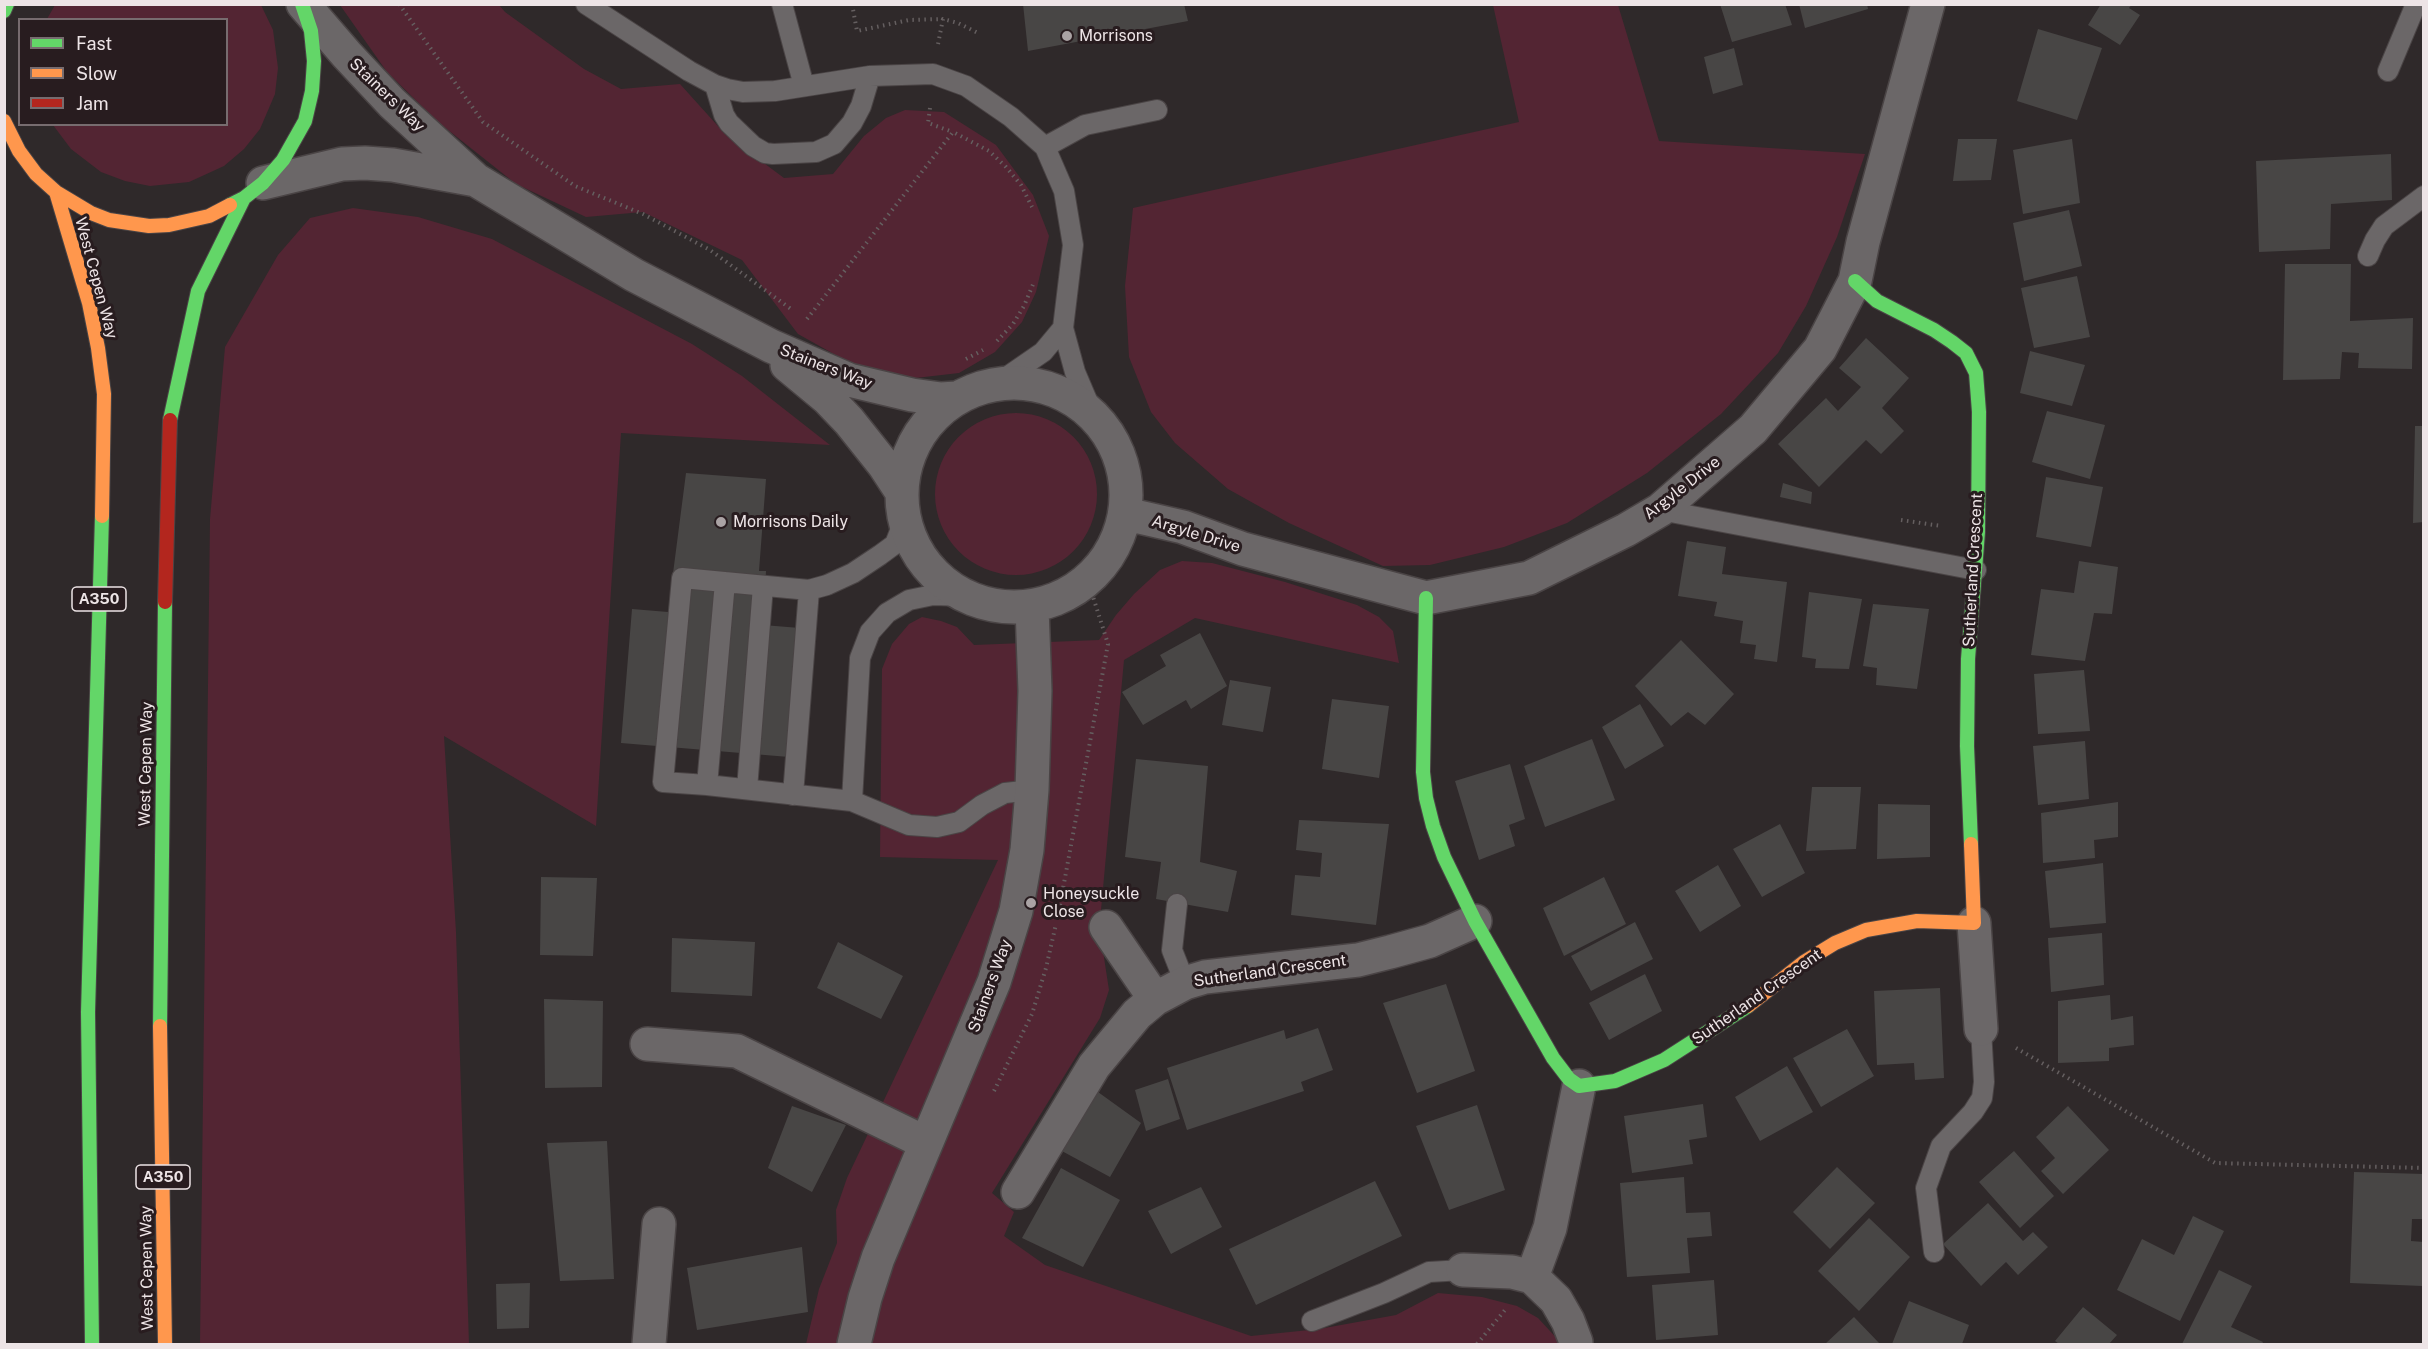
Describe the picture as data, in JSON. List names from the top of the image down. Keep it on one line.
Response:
{"streets":{"main road":["West Cepen Way","Sutherland Crescent","A350"],"street":["Stainers Way","Argyle Drive"]},"crossings":[["Stainers Way","West Cepen Way"],["Stainers Way","Argyle Drive"],["Argyle Drive","Sutherland Crescent"]],"places":["Morrisons","Morrisons Daily","Honeysuckle Close"],"legend":["Fast","Slow","Jam"]}
